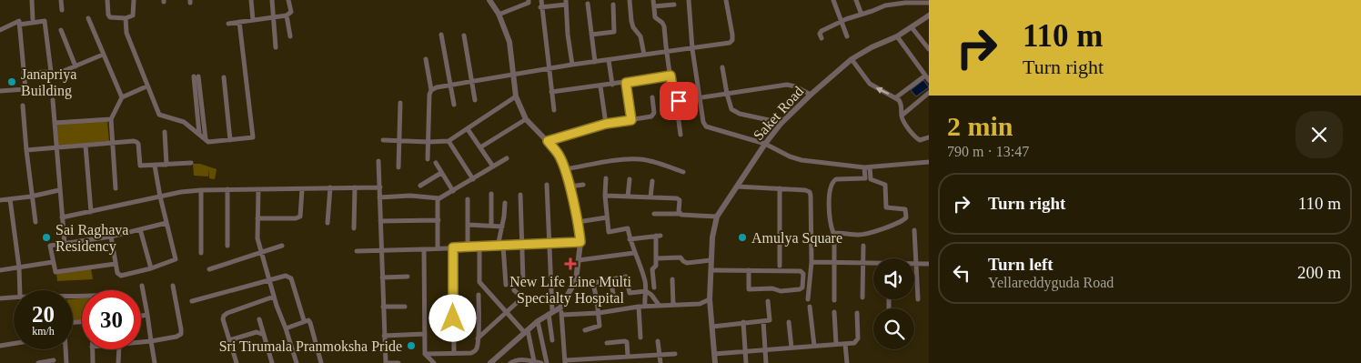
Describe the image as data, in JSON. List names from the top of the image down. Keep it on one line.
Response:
{"streets":{"street":["Saket Road"]},"places":{"other":["Janapriya Building","Sai Raghava Residency","Amulya Square","Sri Tirumala Pranmoksha Pride"],"health":["New Life Line Multi Specialty Hospital"]},"page":{"turn":["110 m","Turn right"],"heading":["2 min","790 m · 13:47"],"list":[{"name":"Turn right","value":"110 m"},{"name":"Turn left","note":"Yellareddyguda Road","value":"200 m"}],"speed":"20 km/h","limit":"30"}}
